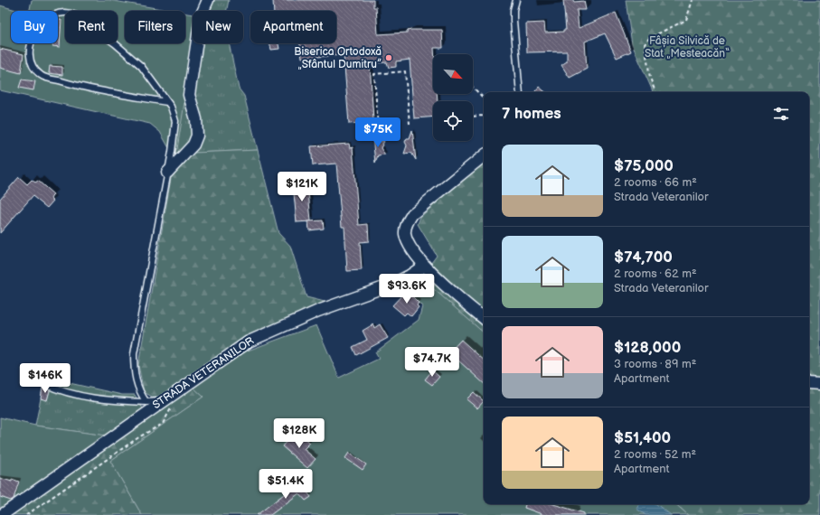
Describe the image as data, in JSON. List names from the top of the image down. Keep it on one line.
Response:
{"streets":{"street":["STRADA VETERANILOR"]},"parks":["Fâșia Silvică de Stat „Mesteacăn“"],"places":["Biserica Ortodoxă „Sfântul Dumitru”"],"north":"bottom right","page":{"chip":["Buy","Rent","Filters","New","Apartment"],"heading":"7 homes","price":["$75K","$121K","$93.6K","$74.7K","$146K","$128K","$51.4K"],"list":[{"name":"$75,000","note":"2 rooms · 66 m² · Strada Veteranilor"},{"name":"$74,700","note":"2 rooms · 62 m² · Strada Veteranilor"},{"name":"$128,000","note":"3 rooms · 89 m² · Apartment"},{"name":"$51,400","note":"2 rooms · 52 m² · Apartment"}]}}
